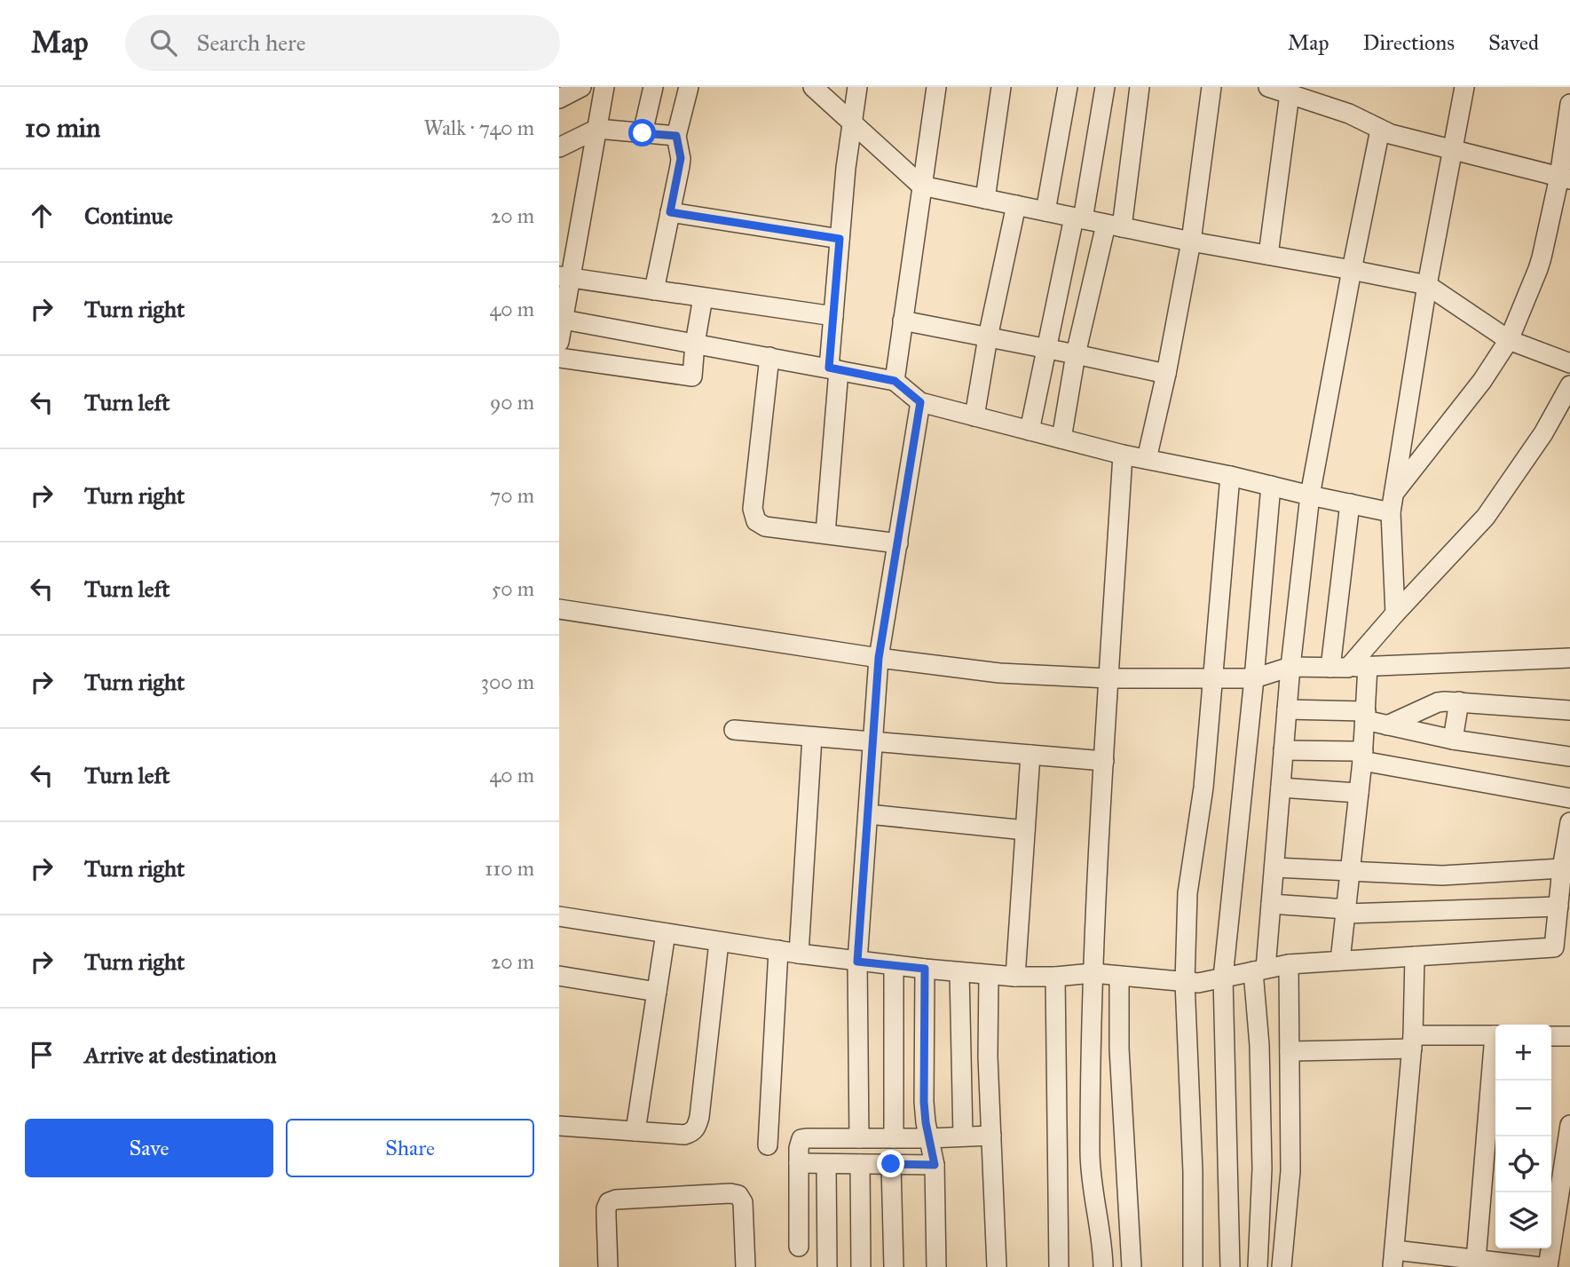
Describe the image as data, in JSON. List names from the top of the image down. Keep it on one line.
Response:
{"page":{"header":"Map","search":"Search here","nav":["Map","Directions","Saved"],"heading":["10 min","Walk · 740 m"],"list":[["Continue","20 m"],["Turn right","40 m"],["Turn left","90 m"],["Turn right","70 m"],["Turn left","50 m"],["Turn right","300 m"],["Turn left","40 m"],["Turn right","110 m"],["Turn right","20 m"],"Arrive at destination"],"map_buttons":["+","−"],"buttons":["Save","Share"]}}
